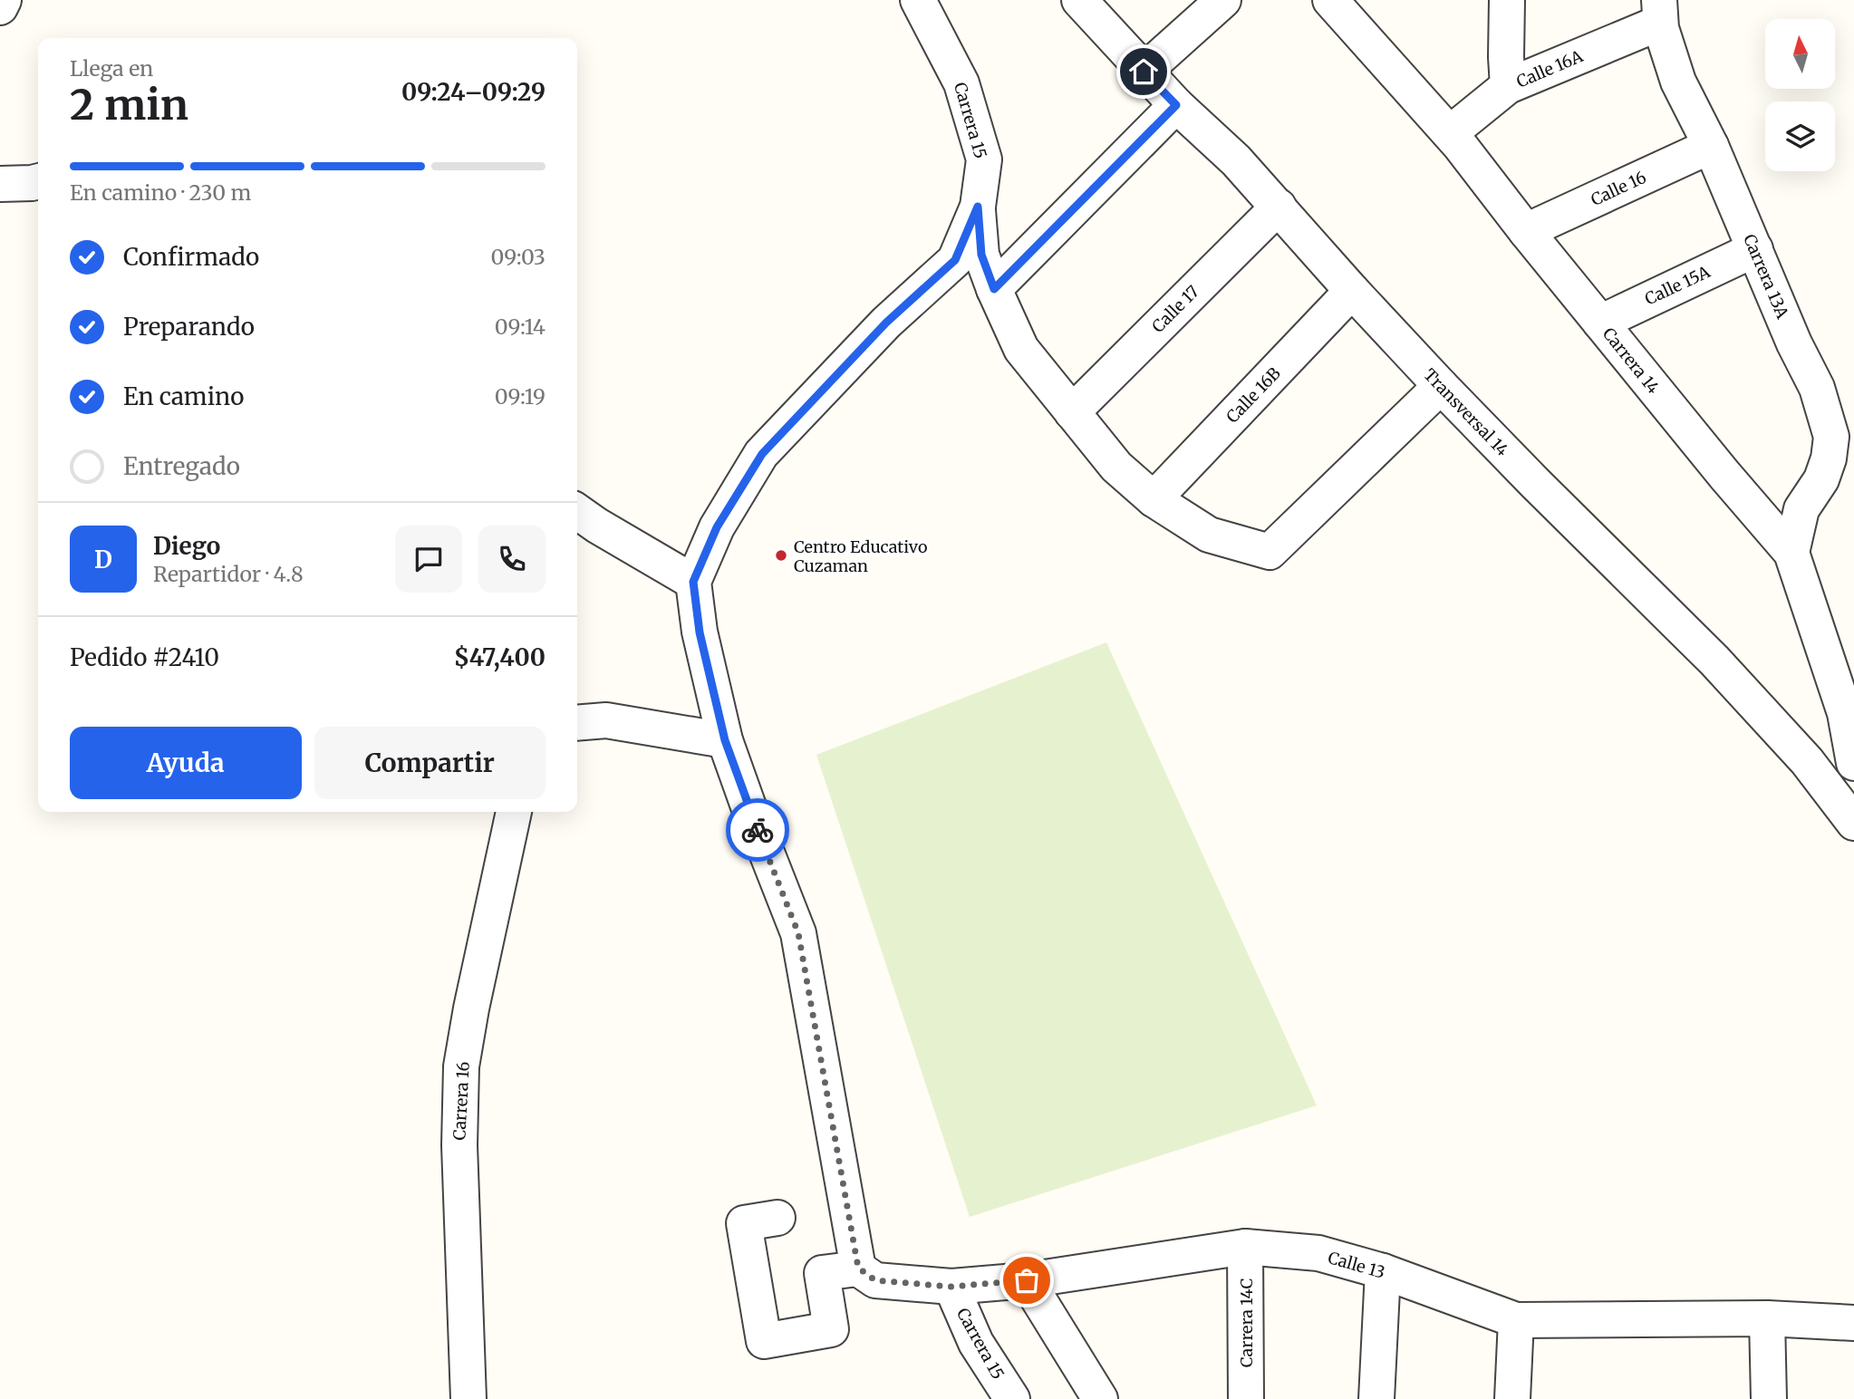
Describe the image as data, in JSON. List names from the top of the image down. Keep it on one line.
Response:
{"streets":{"street":["Calle 16A","Carrera 15","Calle 16","Carrera 13A","Calle 15A","Calle 17","Carrera 14","Calle 16B","Transversal 14","Carrera 16","Calle 13","Carrera 14C"]},"crossings":[["Calle 16A","Carrera 13A"],["Calle 16A","Carrera 14"],["Carrera 15","Calle 13"],["Calle 16","Carrera 13A"],["Calle 16","Carrera 14"],["Carrera 13A","Calle 15A"],["Carrera 13A","Carrera 14"],["Calle 15A","Carrera 14"],["Calle 17","Transversal 14"],["Calle 16B","Transversal 14"],["Calle 13","Carrera 14C"]],"places":["Centro Educativo Cuzaman"],"north":"top","page":{"heading":["2 min","Llega en","09:24–09:29"],"panel":["Diego","Repartidor · 4.8","Pedido #2410","$47,400"],"bar":"En camino · 230 m","list":[["Confirmado","09:03"],["Preparando","09:14"],["En camino","09:19"],"Entregado"],"round":"D","buttons":["Ayuda","Compartir"]}}
